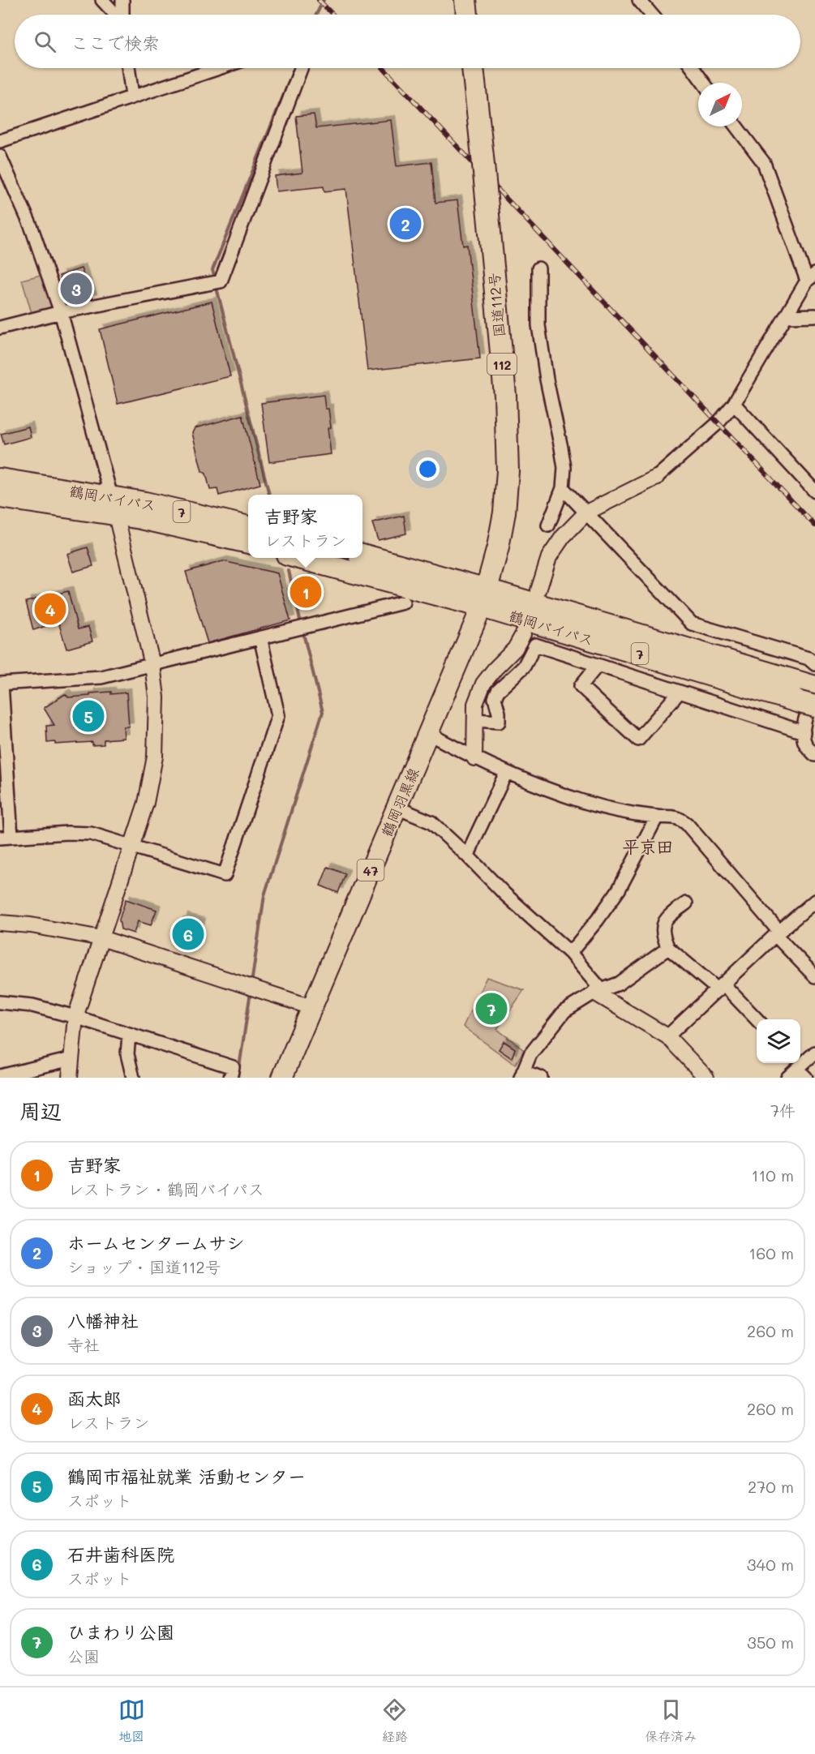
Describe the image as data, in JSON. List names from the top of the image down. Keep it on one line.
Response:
{"streets":{"highway":["国道112号","112","鶴岡バイパス","7"],"main road":["鶴岡羽黒線","47"]},"crossings":[["国道112号","鶴岡バイパス"],["国道112号","鶴岡羽黒線"],["鶴岡バイパス","鶴岡羽黒線"]],"districts":["平京田"],"north":"top right","page":{"search":"ここで検索","pins":["2","3","1","4","5","6","7"],"popup":["吉野家","レストラン"],"heading":["周辺","7件"],"list":[{"mark":"1","name":"吉野家","note":"レストラン · 鶴岡バイパス","value":"110 m"},{"mark":"2","name":"ホームセンタームサシ","note":"ショップ · 国道112号","value":"160 m"},{"mark":"3","name":"八幡神社","note":"寺社","value":"260 m"},{"mark":"4","name":"函太郎","note":"レストラン","value":"260 m"},{"mark":"5","name":"鶴岡市福祉就業 活動センター","note":"スポット","value":"270 m"},{"mark":"6","name":"石井歯科医院","note":"スポット","value":"340 m"},{"mark":"7","name":"ひまわり公園","note":"公園","value":"350 m"}],"nav":["地図","経路","保存済み"]}}
